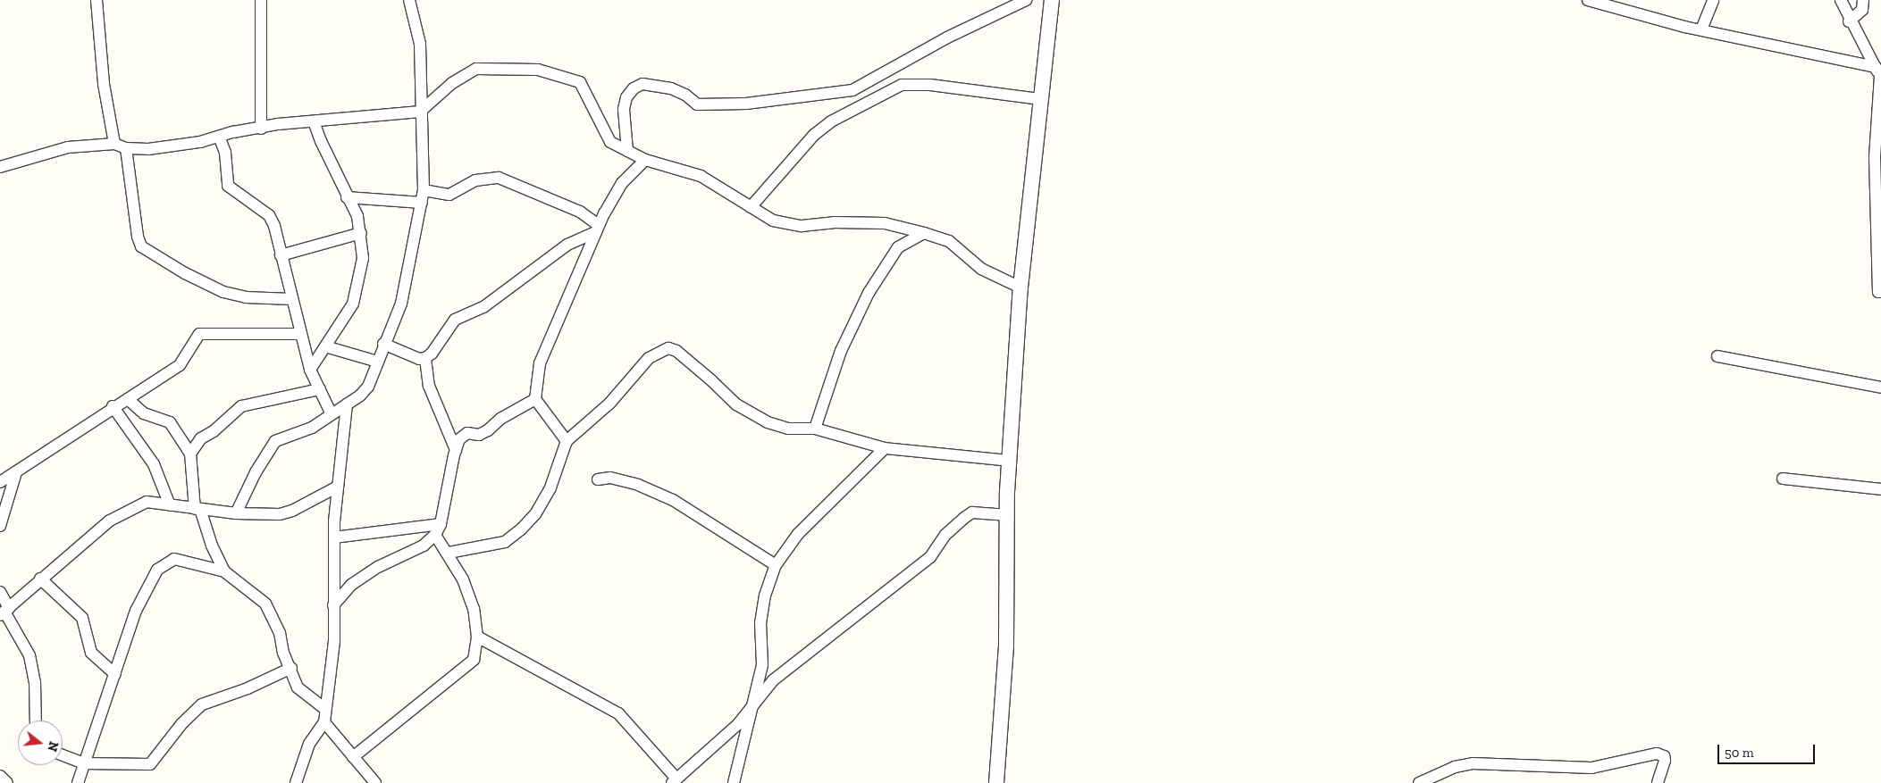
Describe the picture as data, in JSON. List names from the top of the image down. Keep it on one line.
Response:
{"scale_bar":"50 m","north":"right"}
